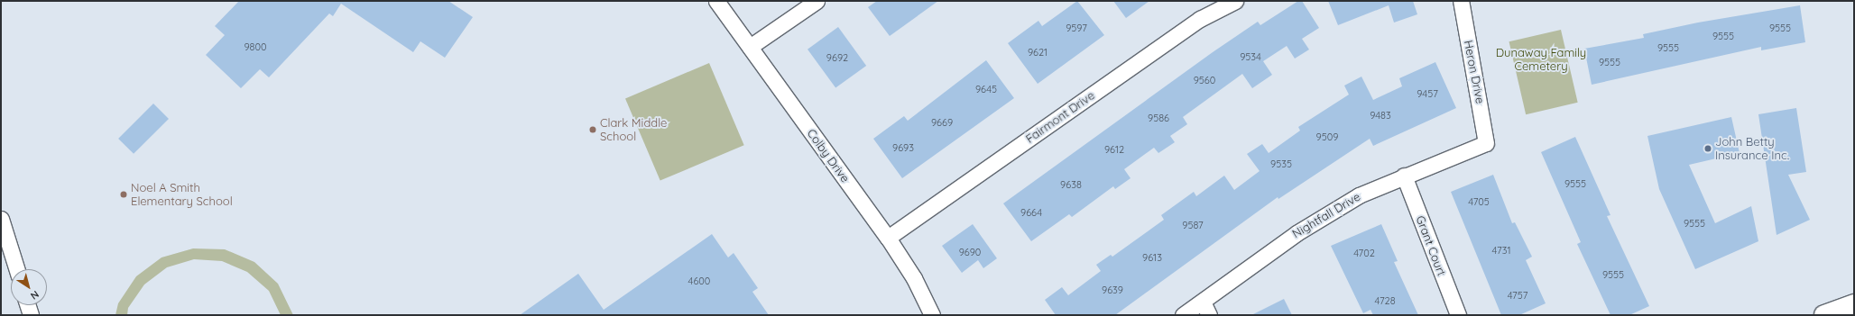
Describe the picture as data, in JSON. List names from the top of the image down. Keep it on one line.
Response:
{"streets":{"street":["Heron Drive","Fairmont Drive","Colby Drive","Nightfall Drive","Grant Court"]},"crossings":[["Heron Drive","Nightfall Drive"],["Fairmont Drive","Colby Drive"],["Nightfall Drive","Grant Court"]],"parks":["Dunaway Family Cemetery"],"places":["Clark Middle School","John Betty Insurance Inc.","Noel A Smith Elementary School"],"house_numbers":["9597","9555","9555","9800","9555","9621","9534","9692","9555","9560","9645","9457","9483","9586","9669","9509","9693","9612","9535","9555","9638","4705","9664","9555","9587","4731","9690","4702","9613","9555","4600","9639","4757","4728"],"north":"bottom right"}
